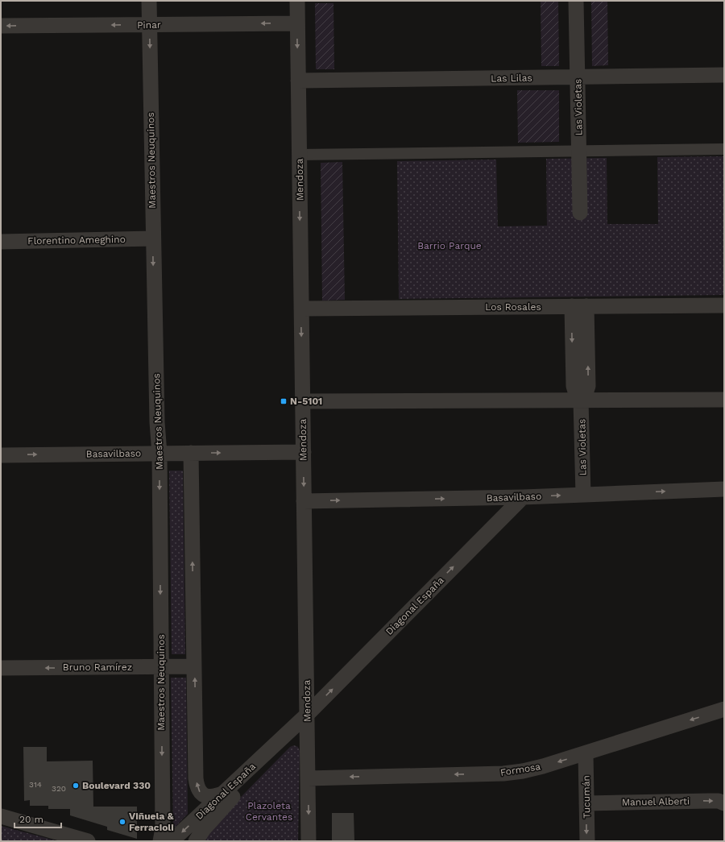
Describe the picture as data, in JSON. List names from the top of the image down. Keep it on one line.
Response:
{"streets":{"street":["Pinar","Las Lilas","Las Violetas","Maestros Neuquinos","Mendoza","Florentino Ameghino","Los Rosales","Basavilbaso","Diagonal España","Bruno Ramírez","Formosa","Tucumán","Manuel Alberti"]},"crossings":[["Pinar","Maestros Neuquinos"],["Pinar","Mendoza"],["Las Lilas","Las Violetas"],["Las Lilas","Mendoza"],["Las Violetas","Los Rosales"],["Las Violetas","Basavilbaso"],["Maestros Neuquinos","Florentino Ameghino"],["Maestros Neuquinos","Basavilbaso"],["Maestros Neuquinos","Bruno Ramírez"],["Mendoza","Los Rosales"],["Mendoza","Basavilbaso"],["Mendoza","Diagonal España"],["Mendoza","Formosa"],["Basavilbaso","Diagonal España"],["Formosa","Tucumán"],["Tucumán","Manuel Alberti"]],"one_way":["Pinar","Maestros Neuquinos","Mendoza","Bruno Ramírez","Formosa","Tucumán","Manuel Alberti"],"parks":["Barrio Parque","Plazoleta Cervantes"],"places":{"transit":["N-5101"],"other":["Boulevard 330","Viñuela & Ferracioli"]},"house_numbers":["314","320"],"scale_bar":"20 m"}
